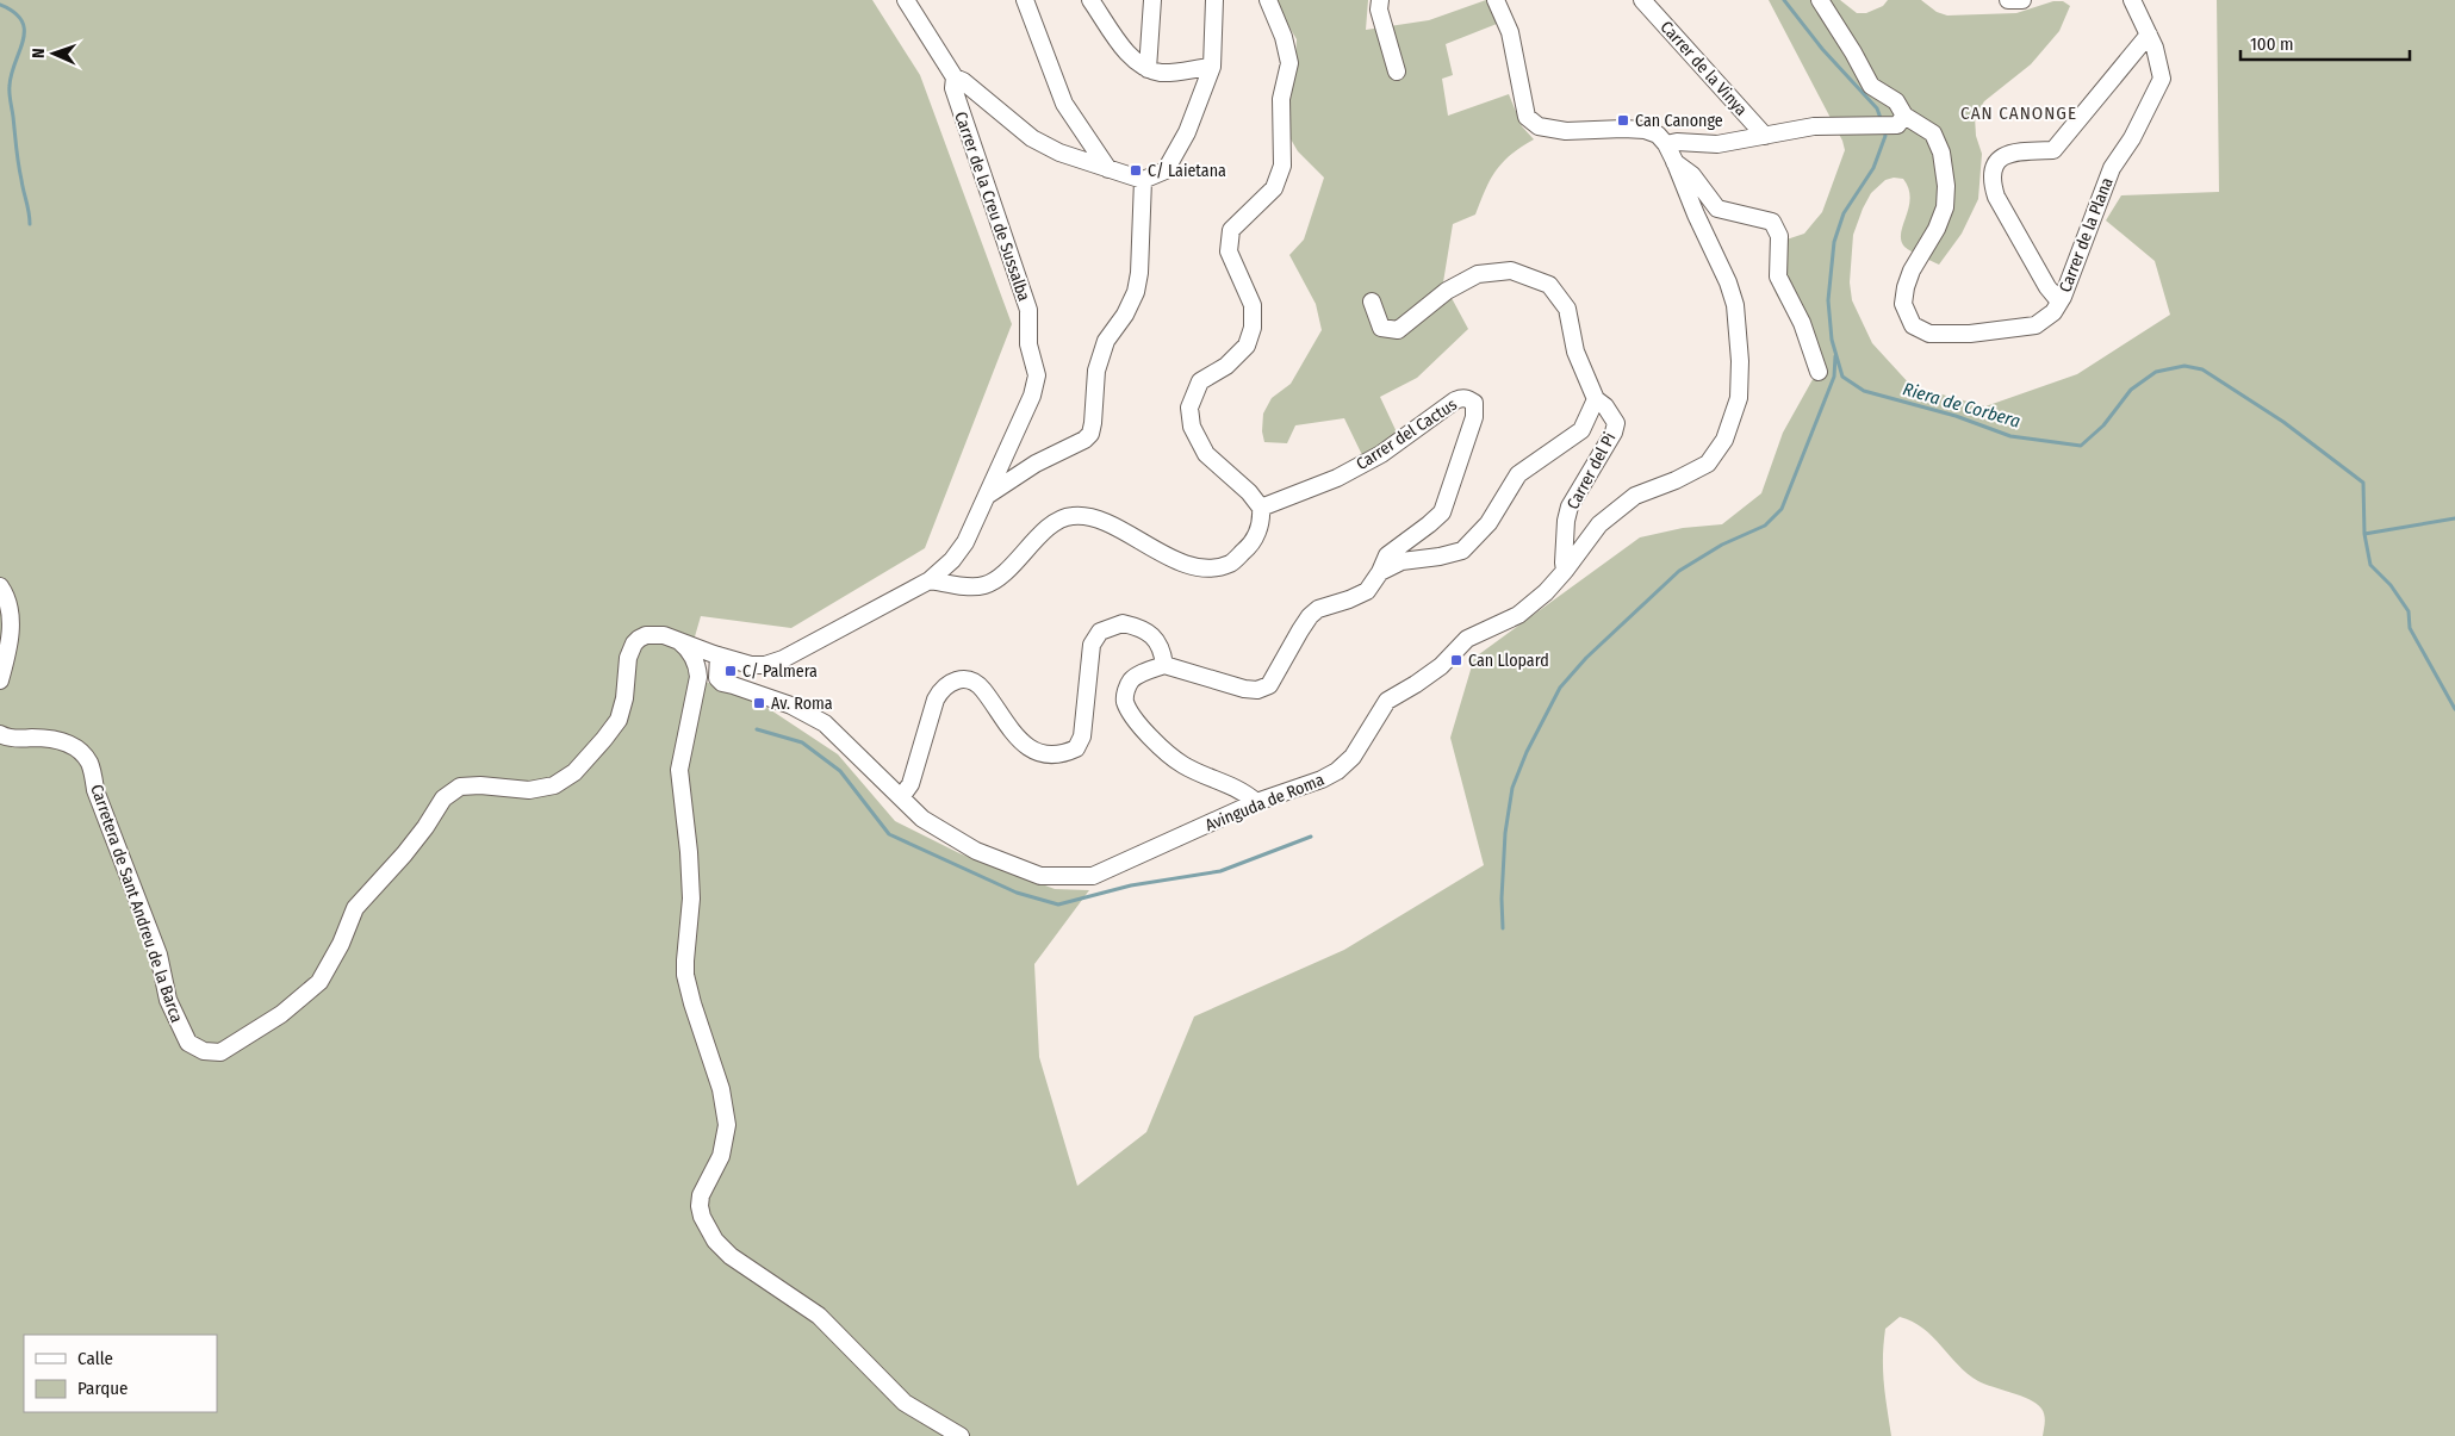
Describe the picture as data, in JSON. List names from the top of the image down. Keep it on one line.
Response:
{"streets":{"street":["Carrer de la Vinya","Carrer de la Creu de Sussalba","Carrer de la Plana","Carrer del Cactus","Carrer del Pi","Avinguda de Roma","Carretera de Sant Andreu de la Barca"]},"crossings":[["Carrer de la Creu de Sussalba","Avinguda de Roma"],["Carrer de la Creu de Sussalba","Carretera de Sant Andreu de la Barca"],["Carrer del Pi","Avinguda de Roma"],["Avinguda de Roma","Carretera de Sant Andreu de la Barca"]],"districts":["CAN CANONGE"],"water":["Riera de Corbera"],"places":{"transit":["Can Canonge","C/ Laietana","Can Llopard","C/ Palmera","Av. Roma"]},"legend":["Calle","Parque"],"scale_bar":"100 m","north":"left"}
